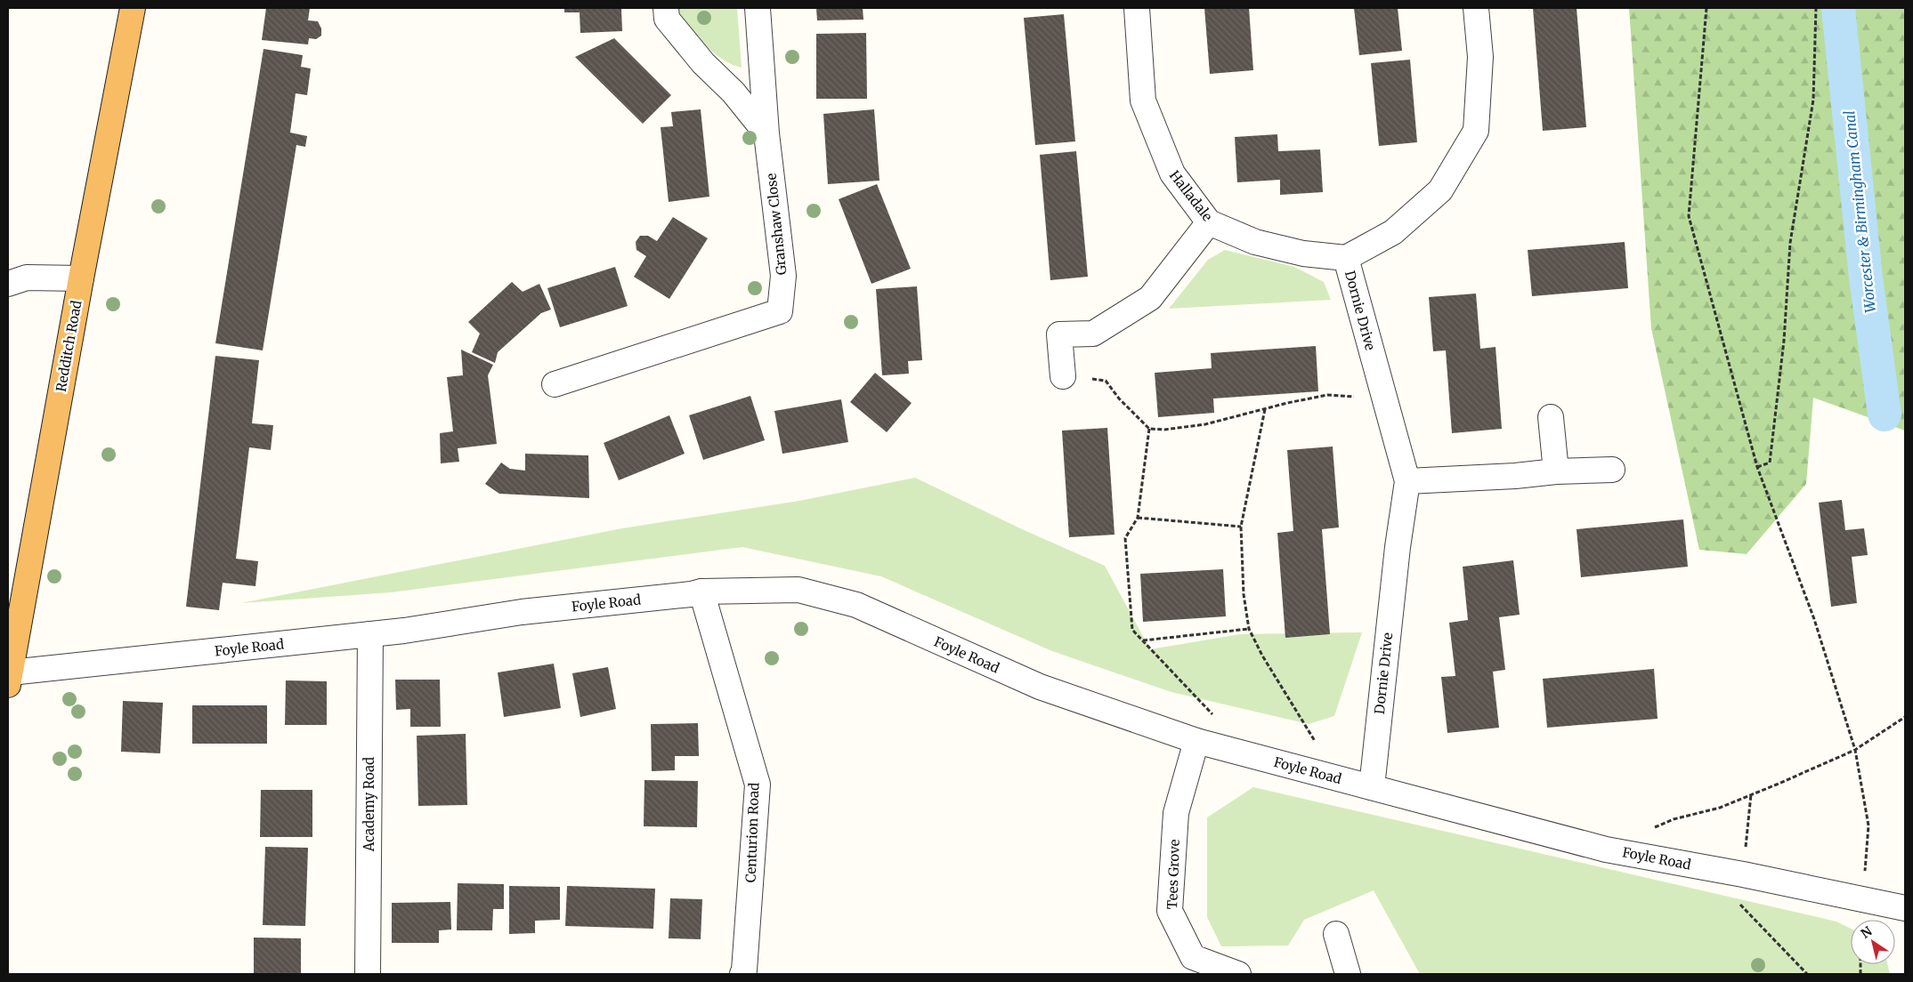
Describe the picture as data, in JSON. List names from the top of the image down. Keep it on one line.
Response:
{"streets":{"highway":["Redditch Road"],"street":["Halladale","Granshaw Close","Dornie Drive","Foyle Road","Academy Road","Centurion Road","Tees Grove"]},"crossings":[["Halladale","Dornie Drive"],["Dornie Drive","Foyle Road"],["Redditch Road","Foyle Road"],["Foyle Road","Academy Road"],["Foyle Road","Centurion Road"],["Foyle Road","Tees Grove"]],"water":["Worcester & Birmingham Canal"],"north":"top left"}
